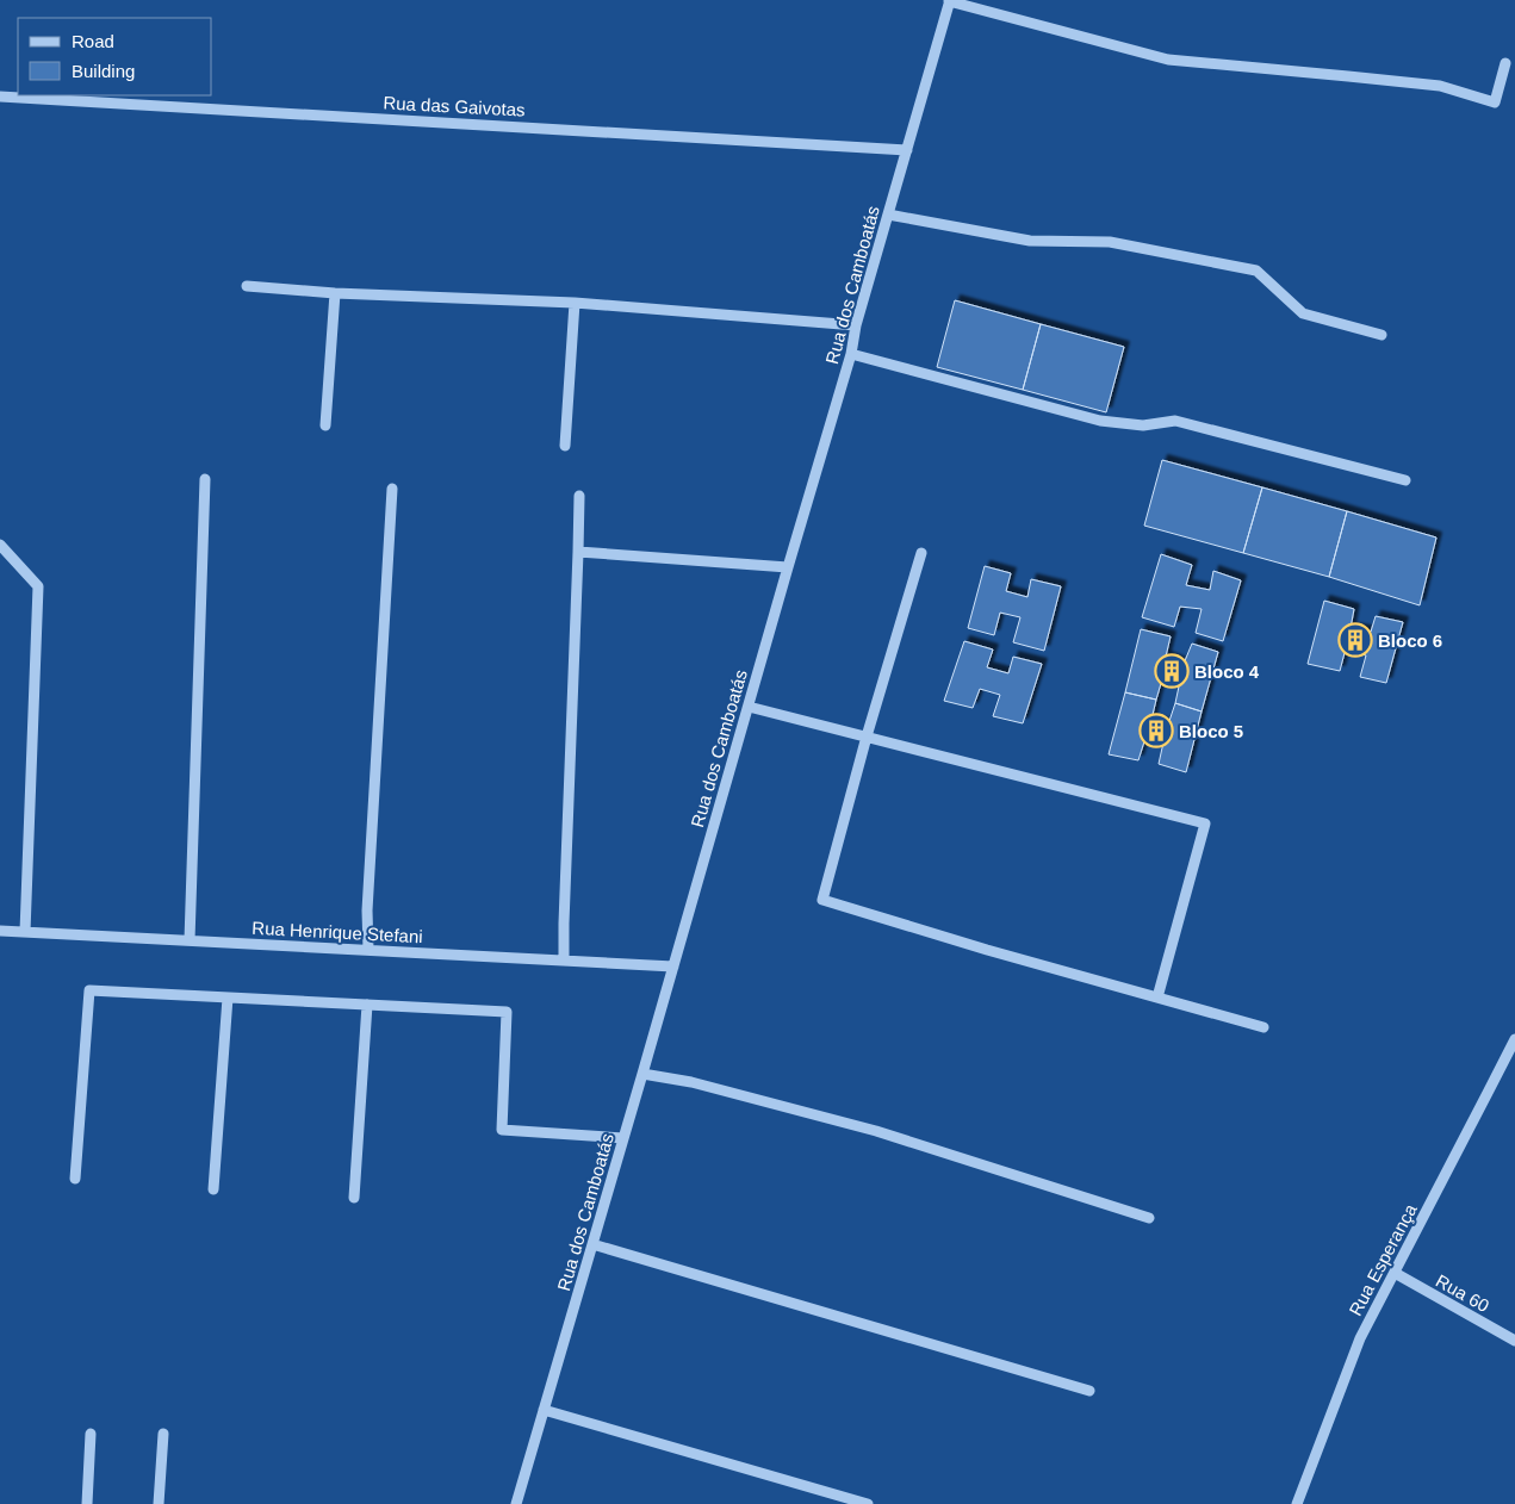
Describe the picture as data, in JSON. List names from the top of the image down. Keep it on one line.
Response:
{"streets":{"street":["Rua das Gaivotas","Rua dos Camboatás","Rua Henrique Stefani","Rua Esperança","Rua 60"]},"crossings":[["Rua das Gaivotas","Rua dos Camboatás"],["Rua dos Camboatás","Rua Henrique Stefani"],["Rua Esperança","Rua 60"]],"places":{"building":["Bloco 6","Bloco 4","Bloco 5"]},"legend":["Road","Building"]}
